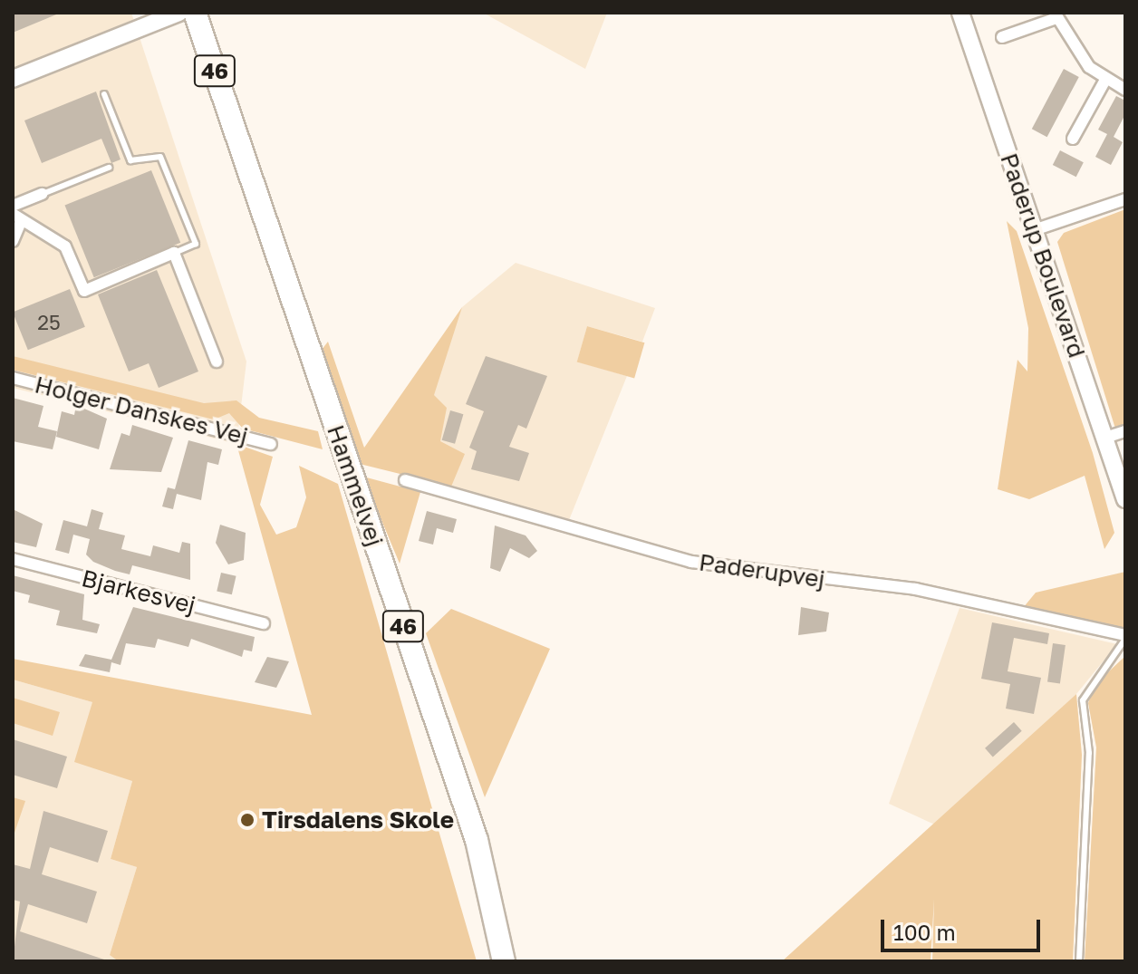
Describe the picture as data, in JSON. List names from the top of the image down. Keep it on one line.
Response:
{"streets":{"highway":["46","Hammelvej"],"street":["Paderup Boulevard","Holger Danskes Vej","Paderupvej","Bjarkesvej"]},"places":["Tirsdalens Skole"],"house_numbers":["25"],"scale_bar":"100 m"}
